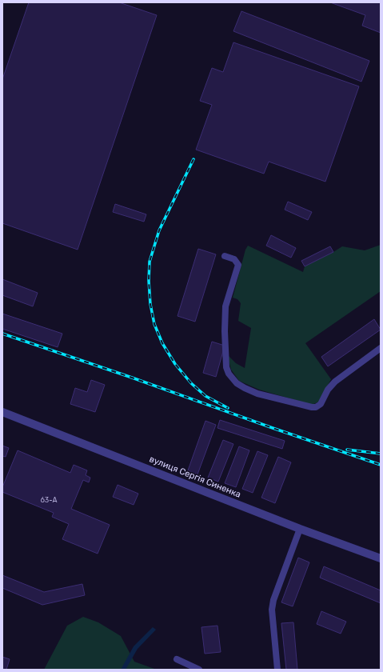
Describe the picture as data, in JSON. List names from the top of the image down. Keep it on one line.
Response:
{"streets":{"street":["вулиця Сергія Синенка"]},"house_numbers":["63-А"]}
